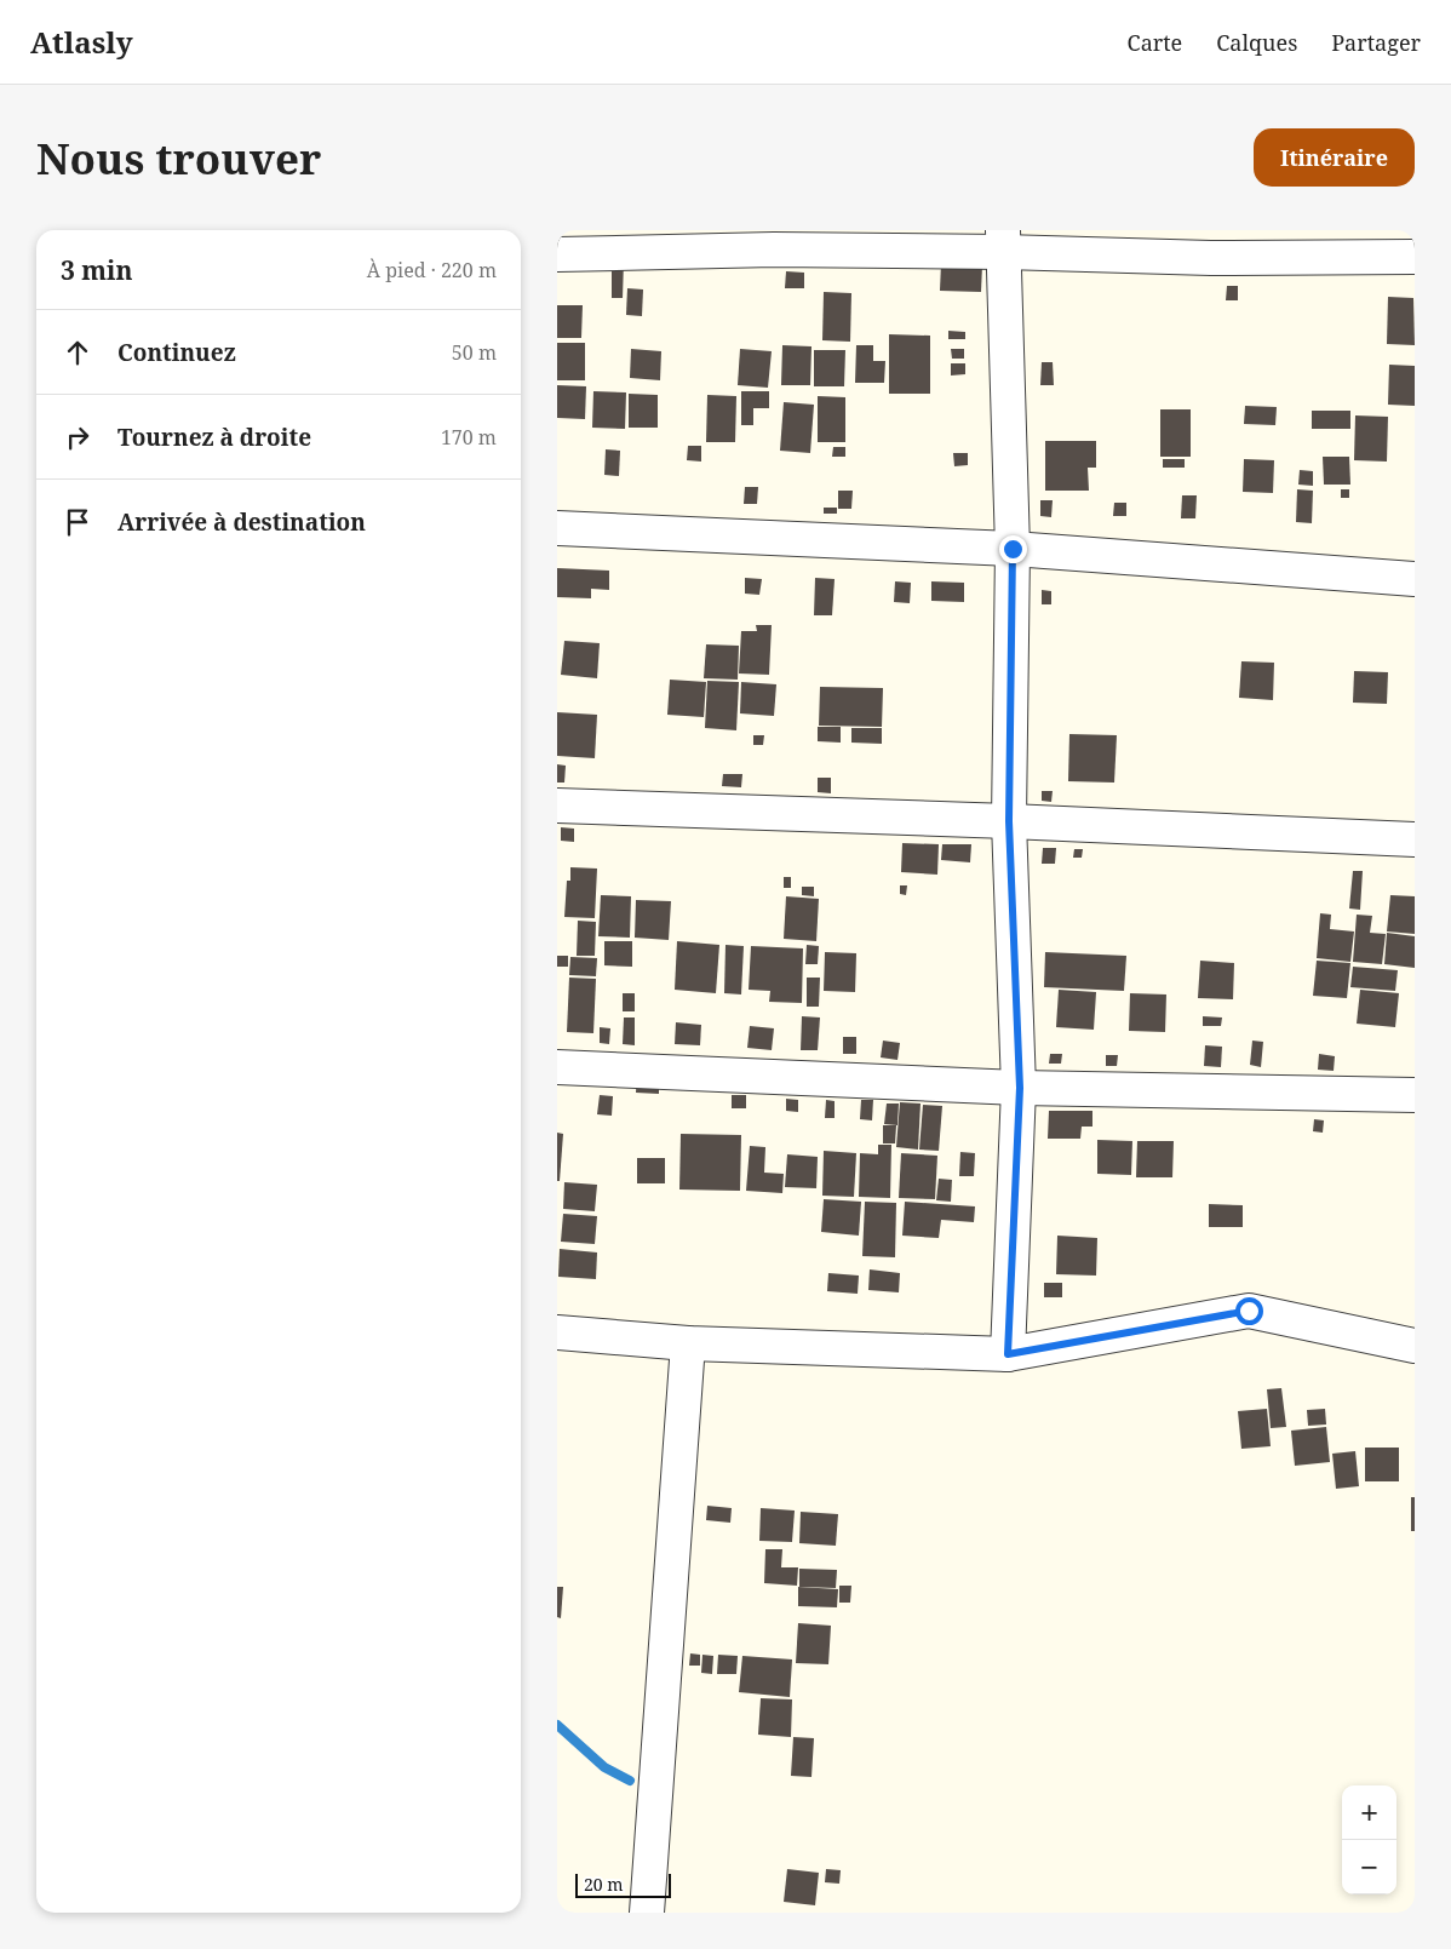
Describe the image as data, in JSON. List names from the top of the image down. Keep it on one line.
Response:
{"scale_bar":"20 m","page":{"header":"Atlasly","nav":["Carte","Calques","Partager"],"buttons":"Itinéraire","title":"Nous trouver","heading":["3 min","À pied · 220 m"],"list":[["Continuez","50 m"],["Tournez à droite","170 m"],"Arrivée à destination"],"map_buttons":["+","−"],"scale":"20 m"}}
